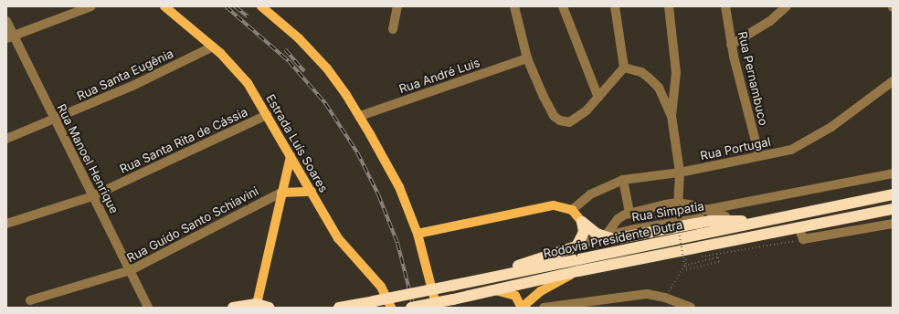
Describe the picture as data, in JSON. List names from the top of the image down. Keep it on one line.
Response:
{"streets":{"highway":["Rodovia Presidente Dutra"],"main road":["Estrada Luís Soares"],"street":["Rua Santa Eugênia","Rua André Luis","Rua Pernambuco","Rua Santa Rita de Cássia","Rua Portugal","Rua Manoel Henrique","Rua Simpatia","Rua Guido Santo Schiavini"]},"crossings":[["Rua Santa Eugênia","Estrada Luís Soares"],["Rua Santa Eugênia","Rua Manoel Henrique"],["Rua Pernambuco","Rua Portugal"],["Rua Santa Rita de Cássia","Estrada Luís Soares"],["Rua Santa Rita de Cássia","Rua Manoel Henrique"],["Rua Manoel Henrique","Rua Guido Santo Schiavini"],["Rua Simpatia","Rodovia Presidente Dutra"]]}
